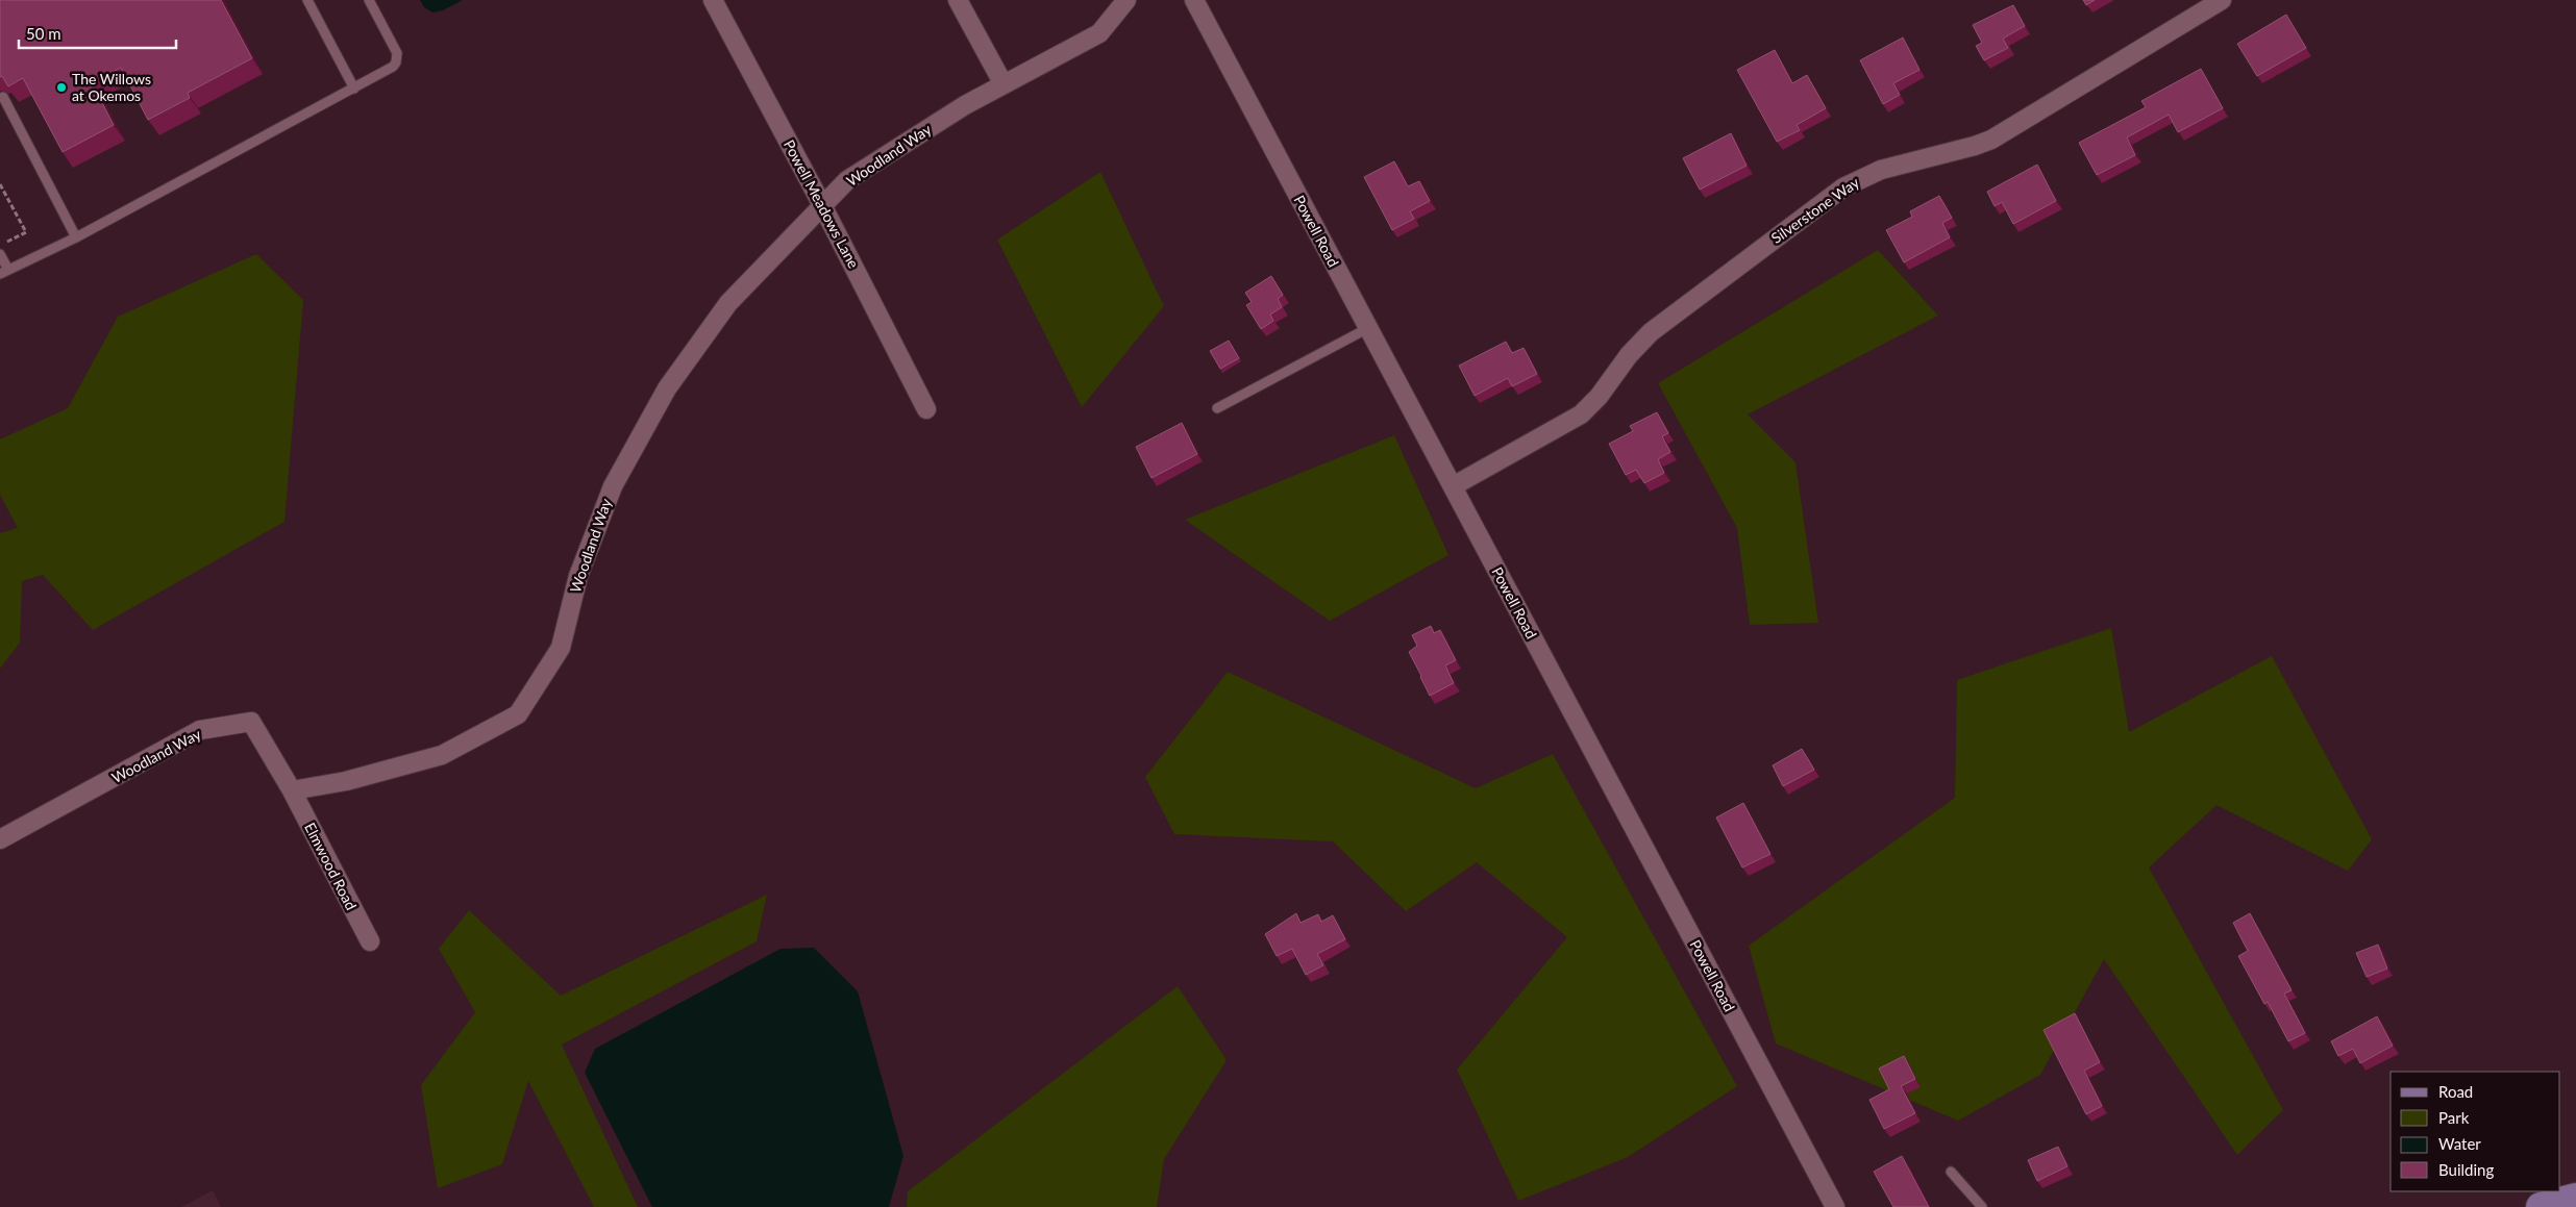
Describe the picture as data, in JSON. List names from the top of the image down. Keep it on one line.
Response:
{"streets":{"street":["Woodland Way","Powell Meadows Lane","Silverstone Way","Powell Road","Elmwood Road"]},"crossings":[["Woodland Way","Powell Meadows Lane"],["Woodland Way","Elmwood Road"],["Silverstone Way","Powell Road"]],"places":["The Willows at Okemos"],"legend":["Road","Park","Water","Building"],"scale_bar":"50 m"}
